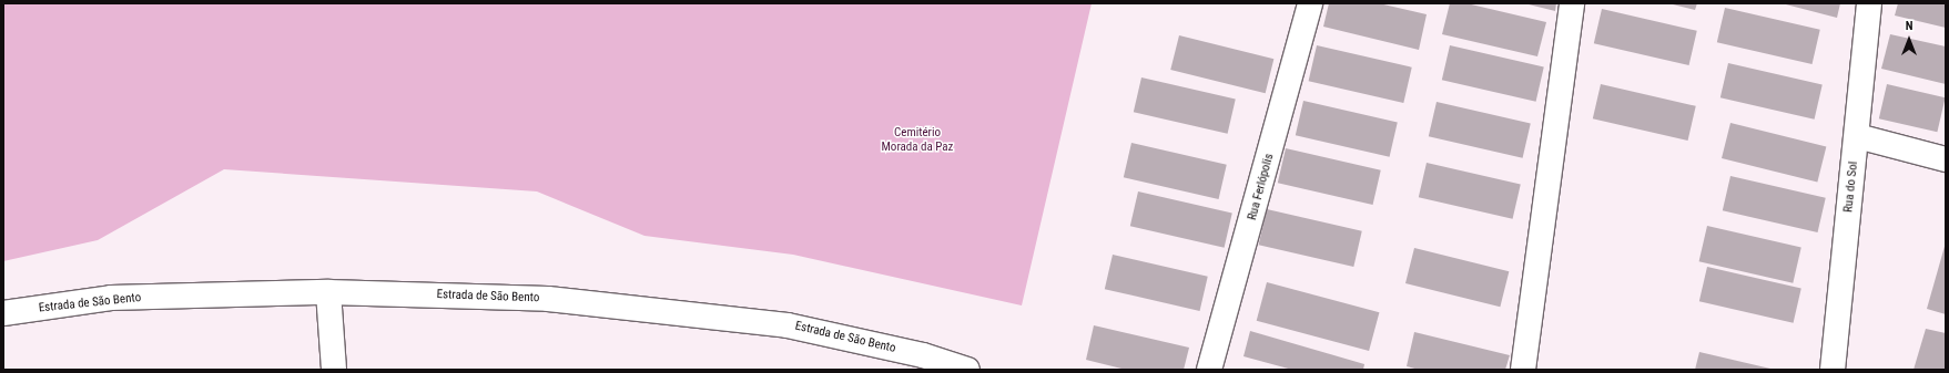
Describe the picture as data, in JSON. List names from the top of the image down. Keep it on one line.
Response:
{"streets":{"street":["Rua Ferlópolis","Rua do Sol","Estrada de São Bento"]},"parks":["Cemitério Morada da Paz"],"north":"top"}
